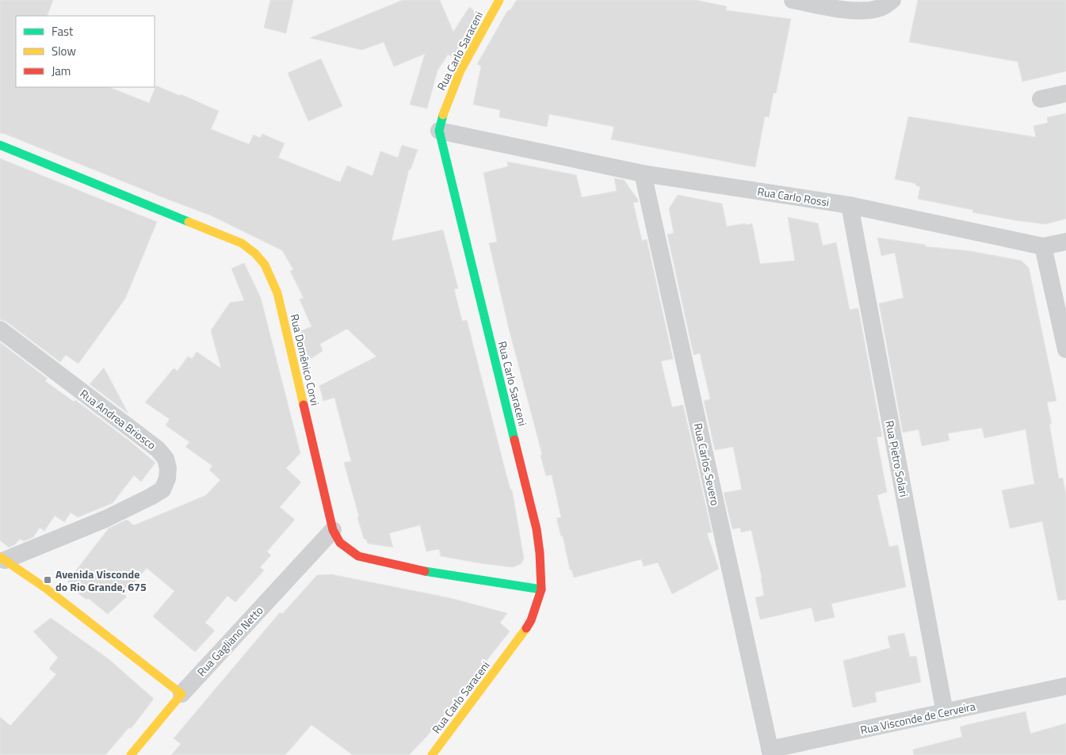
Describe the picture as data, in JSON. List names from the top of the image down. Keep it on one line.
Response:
{"streets":{"street":["Rua Carlo Saraceni","Rua Carlo Rossi","Rua Domênico Corvi","Rua Andrea Briosco","Rua Pietro Solari","Rua Carlos Severo","Rua Gagliano Netto","Rua Visconde de Cerveira"]},"crossings":[["Rua Carlo Saraceni","Rua Carlo Rossi"],["Rua Carlo Saraceni","Rua Domênico Corvi"],["Rua Carlo Rossi","Rua Pietro Solari"],["Rua Carlo Rossi","Rua Carlos Severo"],["Rua Domênico Corvi","Rua Gagliano Netto"],["Rua Pietro Solari","Rua Visconde de Cerveira"],["Rua Carlos Severo","Rua Visconde de Cerveira"]],"places":{"transit":["Avenida Visconde do Rio Grande, 675"]},"legend":["Fast","Slow","Jam"]}
